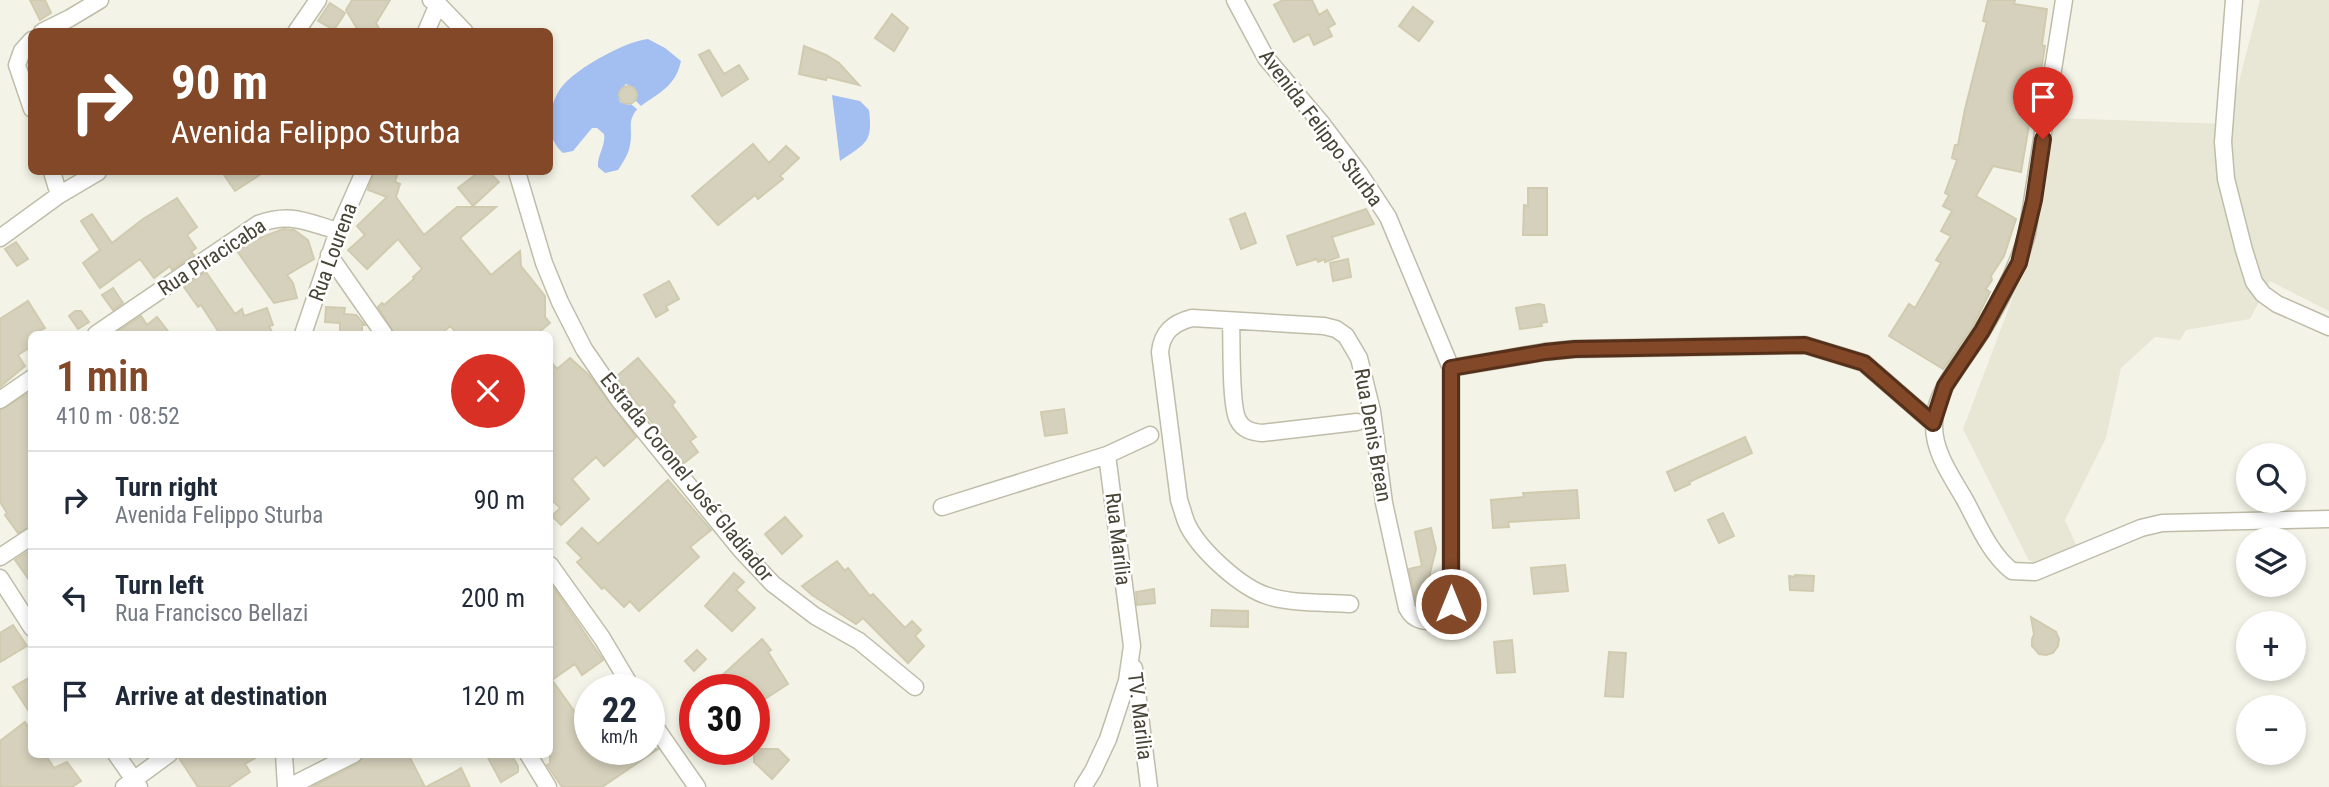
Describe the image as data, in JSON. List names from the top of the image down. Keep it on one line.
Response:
{"streets":{"street":["Avenida Felippo Sturba","Rua Lourena","Rua Piracicaba","Rua Denis Brean","Estrada Coronel José Gladiador","Rua Marília","TV. Marilia"]},"crossings":[["Avenida Felippo Sturba","Rua Denis Brean"],["Rua Lourena","Rua Piracicaba"],["Rua Marília","TV. Marilia"]],"page":{"turn":["90 m","Avenida Felippo Sturba"],"heading":["1 min","410 m · 08:52"],"map_buttons":["+","−"],"list":[{"name":"Turn right","note":"Avenida Felippo Sturba","value":"90 m"},{"name":"Turn left","note":"Rua Francisco Bellazi","value":"200 m"},{"name":"Arrive at destination","value":"120 m"}],"speed":"22 km/h","limit":"30"}}
